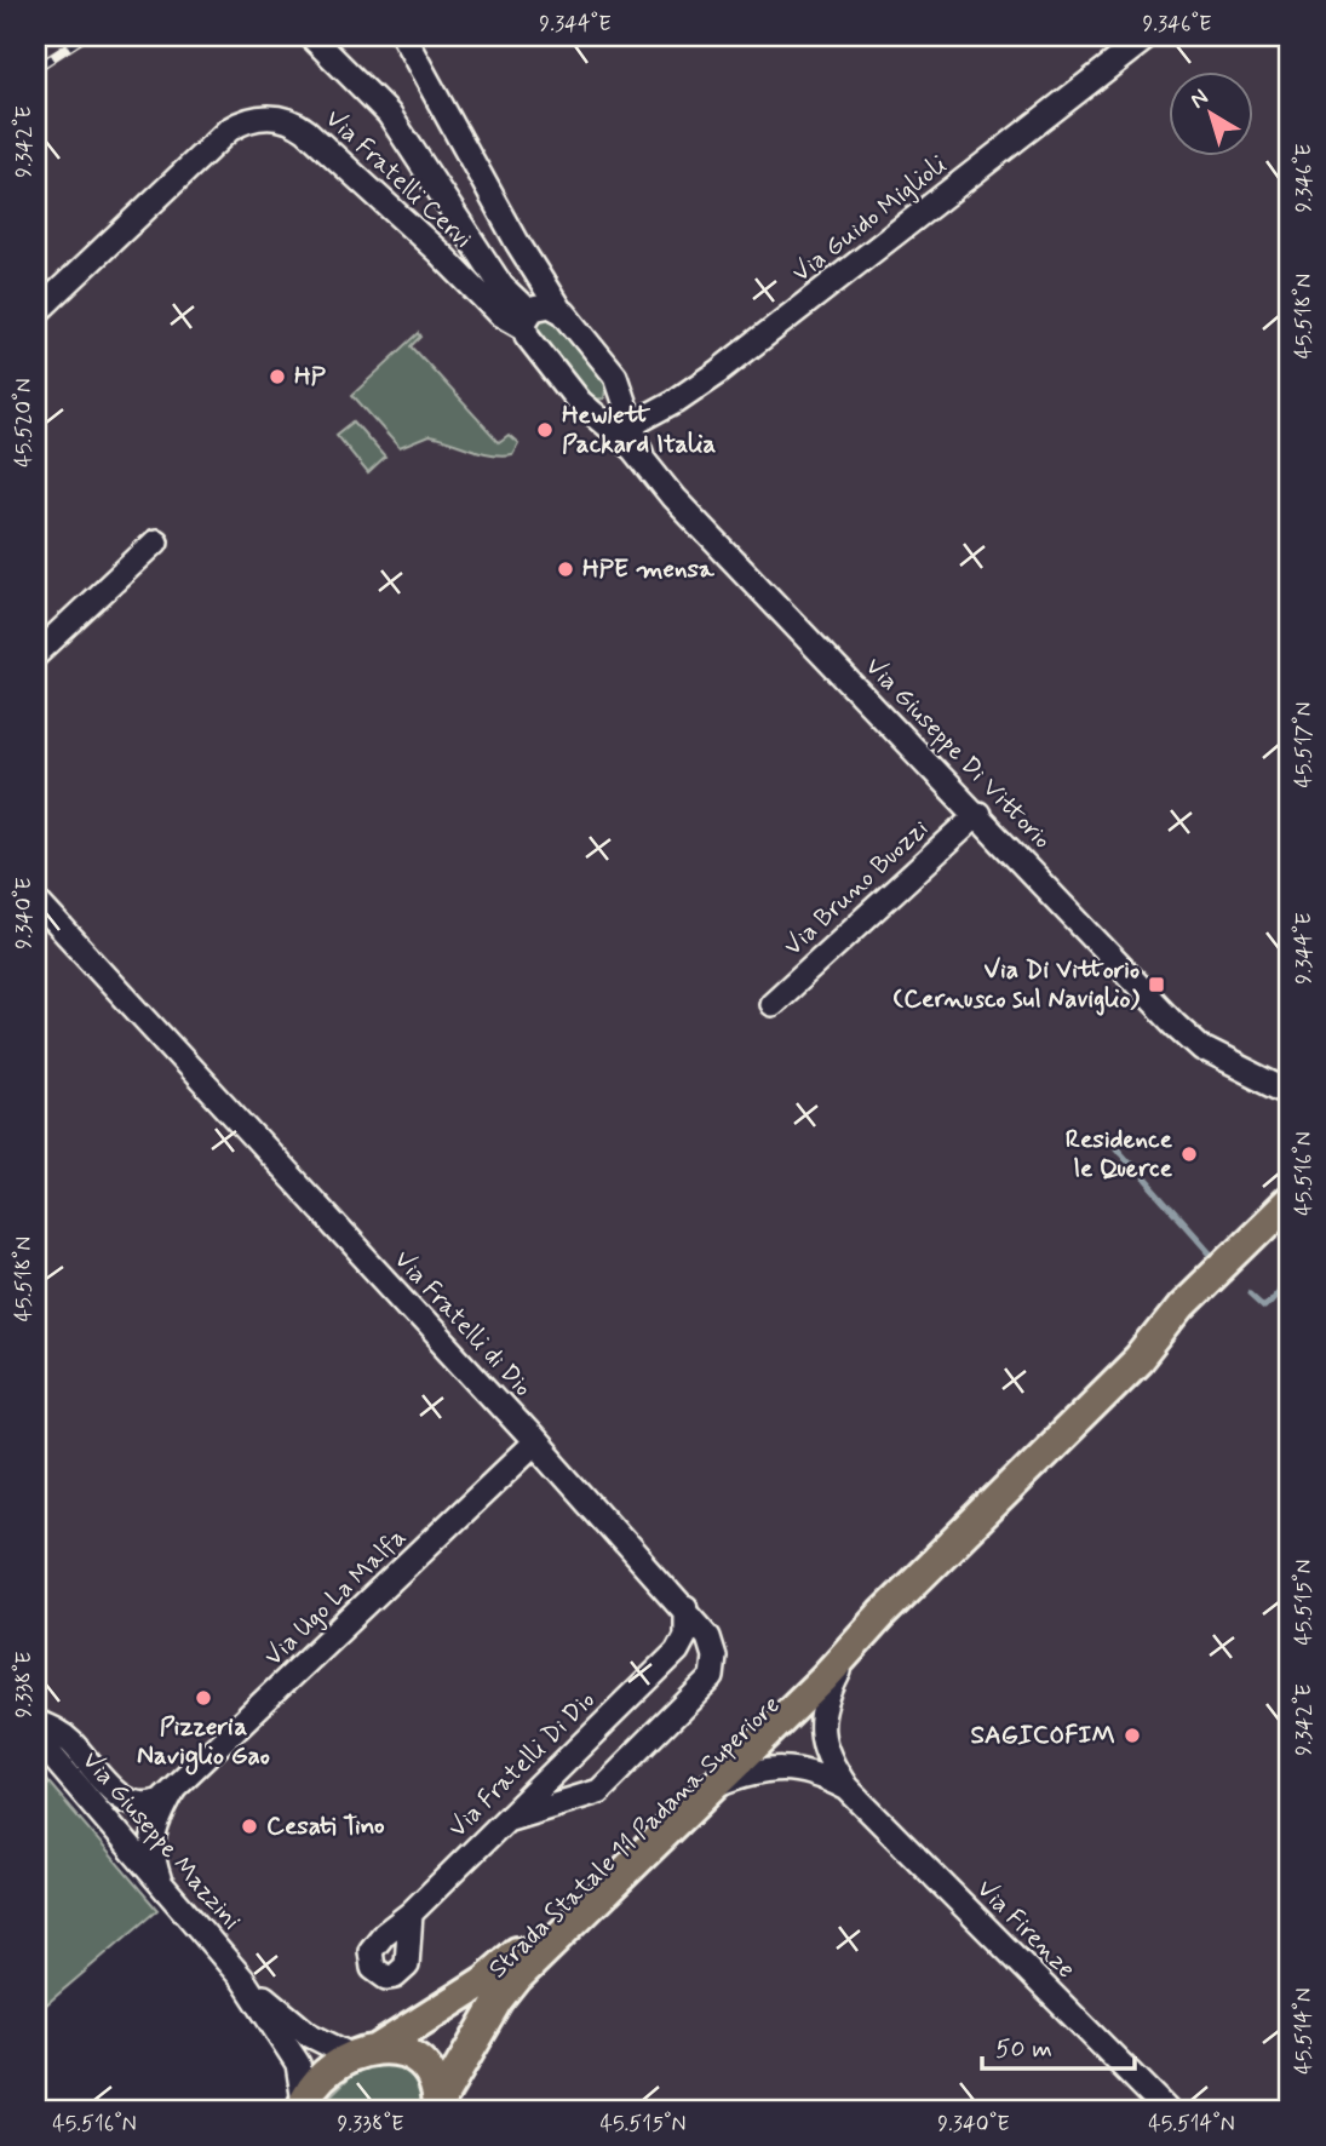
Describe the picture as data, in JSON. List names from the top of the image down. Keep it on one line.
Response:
{"streets":{"main road":["Strada Statale 11 Padana Superiore"],"street":["Via Fratelli Cervi","Via Guido Miglioli","Via Giuseppe Di Vittorio","Via Bruno Buozzi","Via Fratelli di Dio","Via Ugo La Malfa","Via Fratelli Di Dio","Via Giuseppe Mazzini","Via Firenze"]},"crossings":[["Via Fratelli Cervi","Via Giuseppe Di Vittorio"],["Via Guido Miglioli","Via Giuseppe Di Vittorio"],["Via Giuseppe Di Vittorio","Via Bruno Buozzi"],["Via Fratelli di Dio","Via Ugo La Malfa"],["Via Fratelli di Dio","Via Fratelli Di Dio"],["Via Ugo La Malfa","Via Giuseppe Mazzini"],["Strada Statale 11 Padana Superiore","Via Giuseppe Mazzini"],["Strada Statale 11 Padana Superiore","Via Firenze"]],"places":{"other":["HP","Hewlett Packard Italia","HPE mensa","Residence le Querce","Pizzeria Naviglio Gao","SAGICOFIM","Cesati Tino"],"transit":["Via Di Vittorio (Cernusco sul Naviglio)"]},"scale_bar":"50 m","north":"top left","coordinates":["9.344°E","9.346°E","9.342°E","45.518°N","45.520°N","45.517°N","9.340°E","45.516°N","45.515°N","9.338°E","45.514°N"]}
